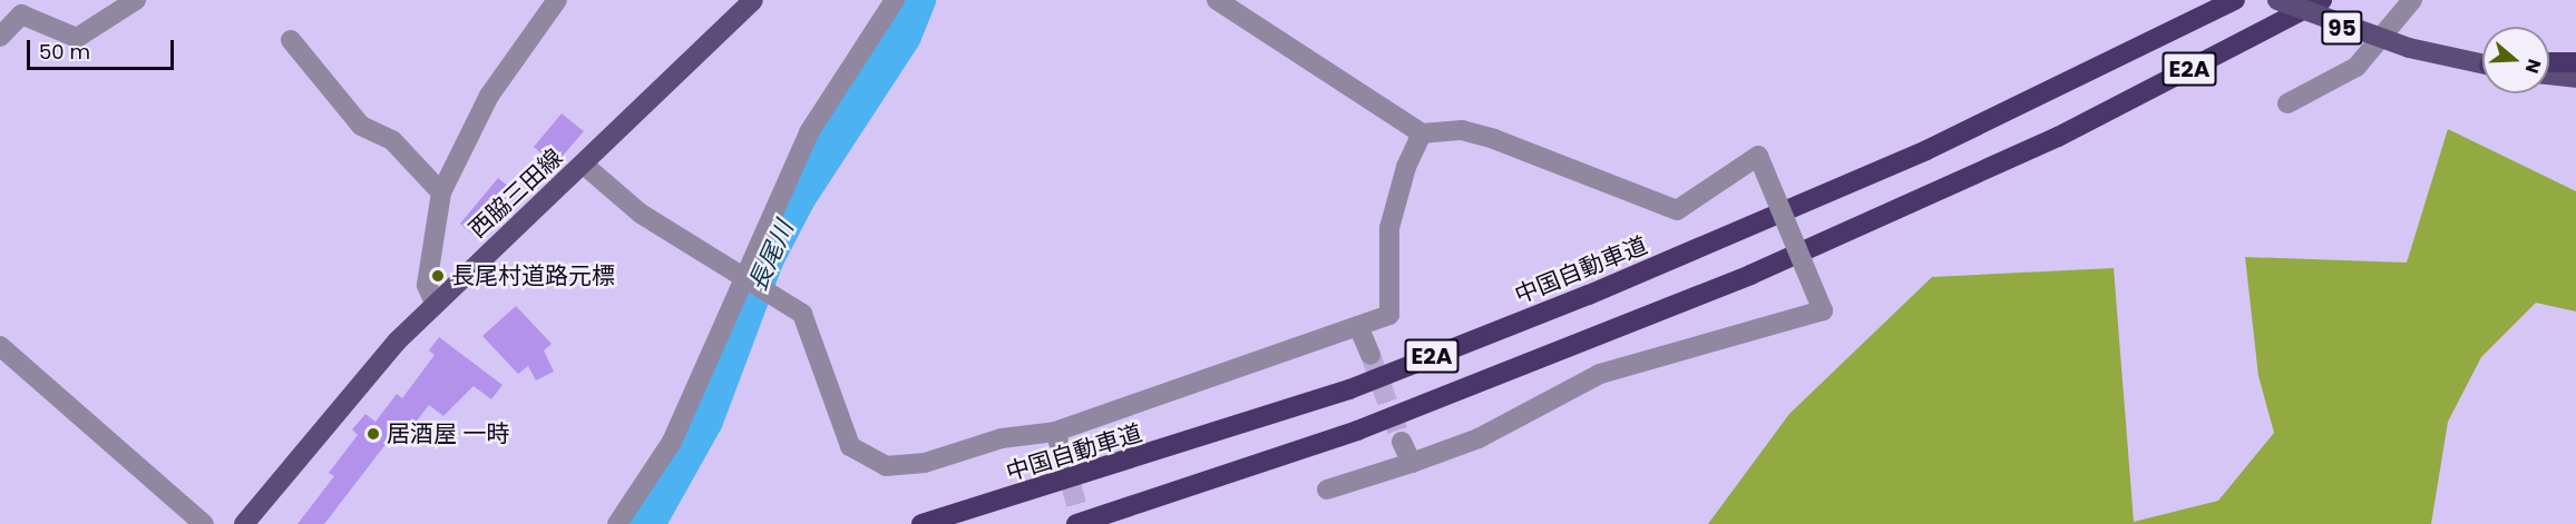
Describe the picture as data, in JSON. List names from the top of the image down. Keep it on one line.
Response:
{"streets":{"highway":["E2A","中国自動車道"],"main road":["95","西脇三田線"]},"water":["長尾川"],"places":["長尾村道路元標","居酒屋 一時"],"scale_bar":"50 m","north":"right"}
